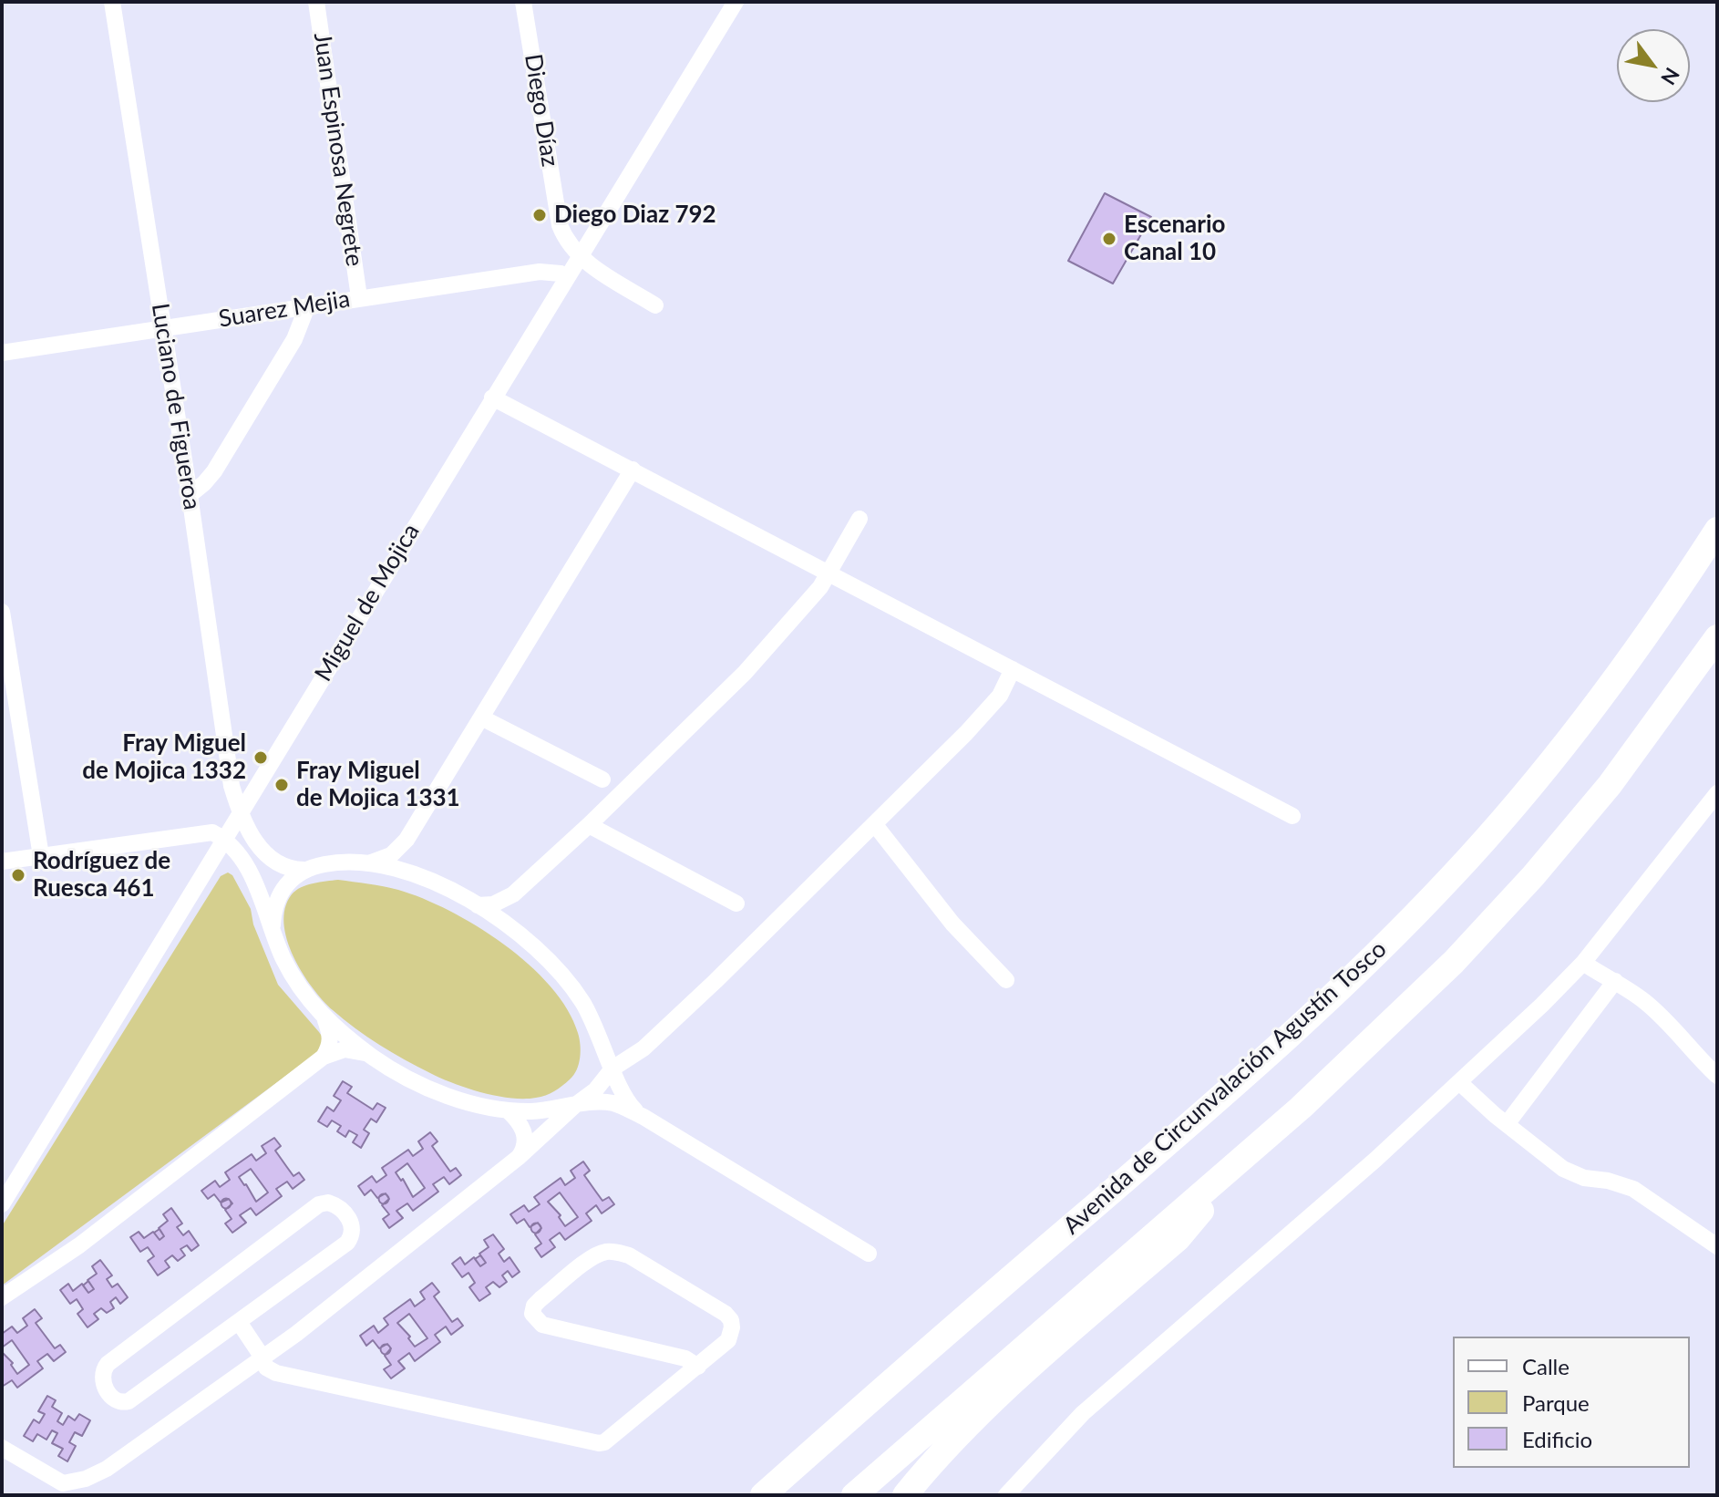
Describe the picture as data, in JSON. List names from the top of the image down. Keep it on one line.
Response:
{"streets":{"highway":["Avenida de Circunvalación Agustín Tosco"],"street":["Diego Díaz","Juan Espinosa Negrete","Suarez Mejia","Luciano de Figueroa","Miguel de Mojica"]},"crossings":[["Diego Díaz","Miguel de Mojica"],["Juan Espinosa Negrete","Suarez Mejia"],["Suarez Mejia","Luciano de Figueroa"],["Suarez Mejia","Miguel de Mojica"],["Luciano de Figueroa","Miguel de Mojica"]],"places":["Diego Diaz 792","Escenario Canal 10","Fray Miguel de Mojica 1332","Fray Miguel de Mojica 1331","Rodríguez de Ruesca 461"],"legend":["Calle","Parque","Edificio"],"north":"bottom right"}
